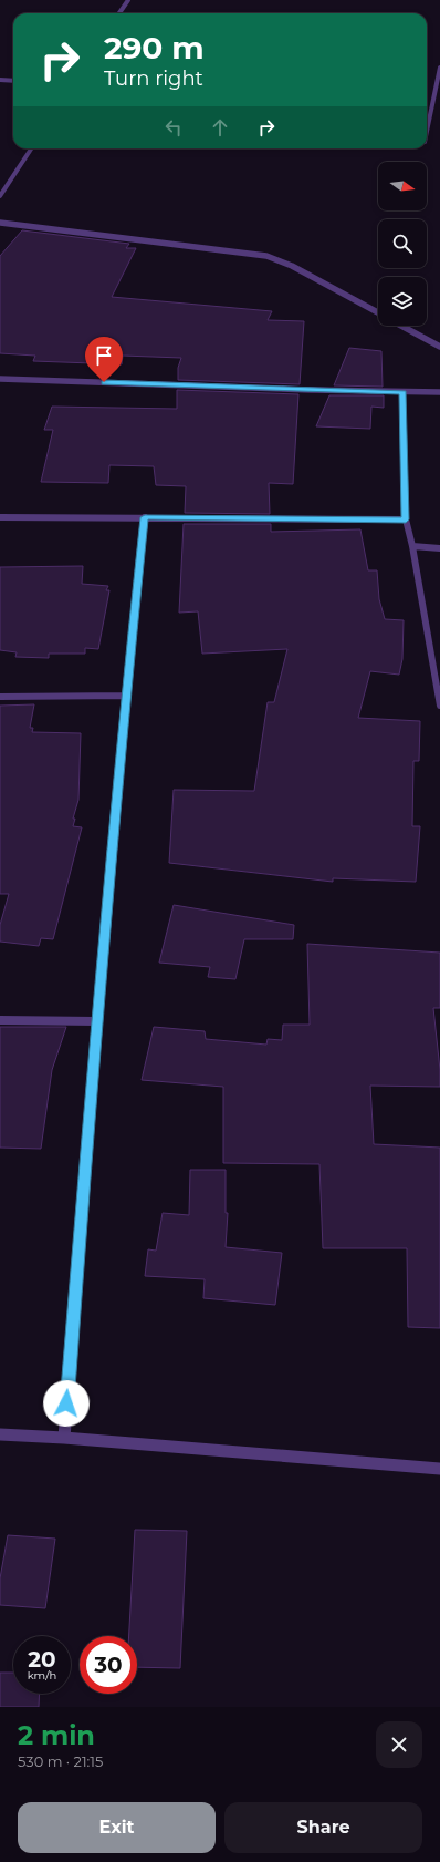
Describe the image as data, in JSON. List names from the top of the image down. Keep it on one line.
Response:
{"north":"right","page":{"turn":["290 m","Turn right"],"speed":"20 km/h","limit":"30","heading":["2 min","530 m · 21:15"],"buttons":["Exit","Share"]}}
